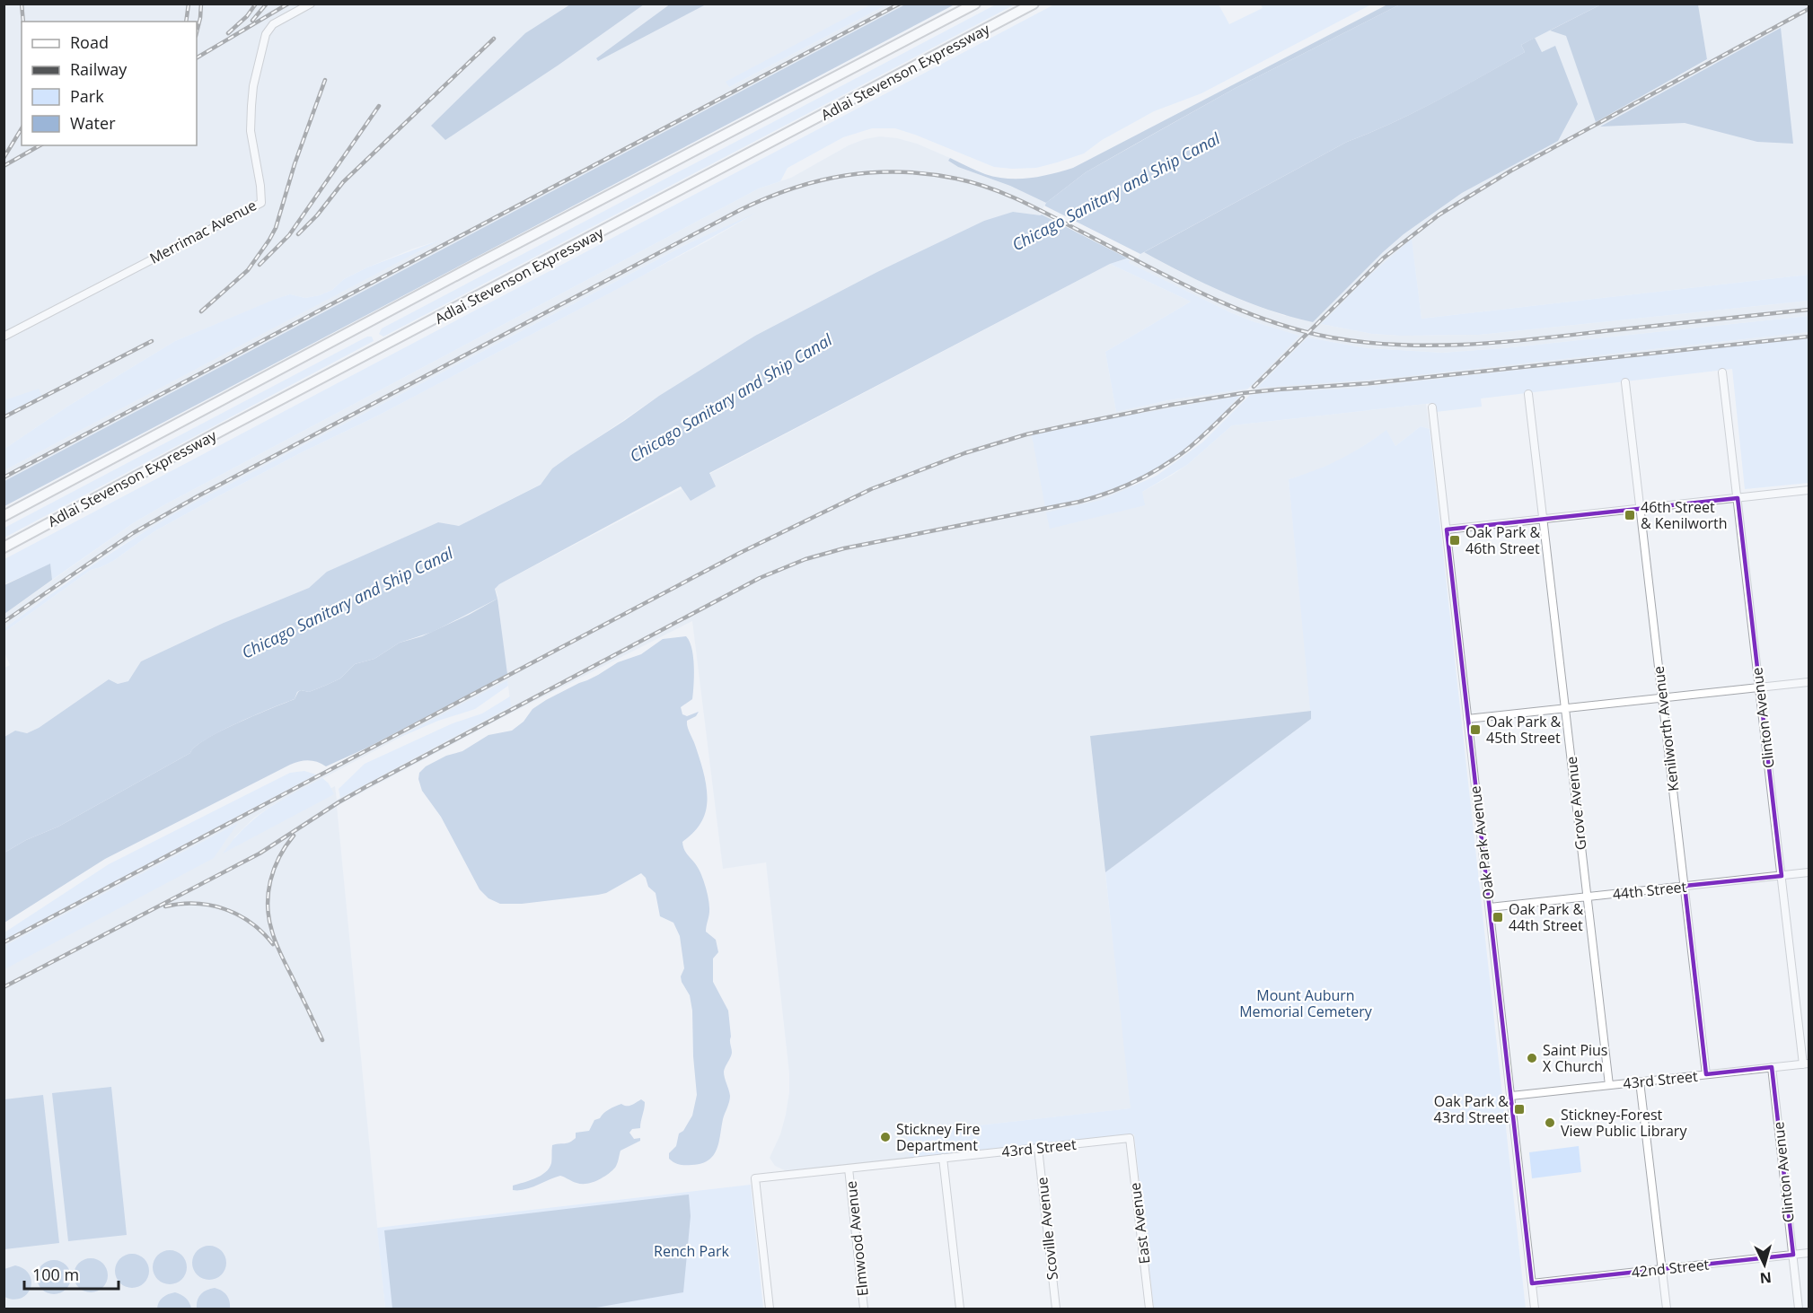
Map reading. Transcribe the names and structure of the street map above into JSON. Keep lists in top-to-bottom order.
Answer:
{
  "streets": {
    "highway": ["Adlai Stevenson Expressway"],
    "street": [
      "Merrimac Avenue",
      "Clinton Avenue",
      "Kenilworth Avenue",
      "Grove Avenue",
      "Oak Park Avenue",
      "44th Street",
      "43rd Street",
      "East Avenue",
      "Scoville Avenue",
      "Elmwood Avenue",
      "42nd Street"
    ]
  },
  "crossings": [
    ["Clinton Avenue", "44th Street"],
    ["Clinton Avenue", "43rd Street"],
    ["Clinton Avenue", "42nd Street"],
    ["Kenilworth Avenue", "44th Street"],
    ["Kenilworth Avenue", "43rd Street"],
    ["Grove Avenue", "44th Street"],
    ["Grove Avenue", "43rd Street"],
    ["Oak Park Avenue", "44th Street"],
    ["Oak Park Avenue", "43rd Street"],
    ["Oak Park Avenue", "42nd Street"],
    ["43rd Street", "East Avenue"],
    ["43rd Street", "Scoville Avenue"],
    ["43rd Street", "Elmwood Avenue"]
  ],
  "water": ["Chicago Sanitary and Ship Canal"],
  "parks": ["Mount Auburn Memorial Cemetery", "Rench Park"],
  "places": {
    "transit": [
      "46th Street & Kenilworth",
      "Oak Park & 46th Street",
      "Oak Park & 45th Street",
      "Oak Park & 44th Street",
      "Oak Park & 43rd Street"
    ],
    "other": ["Saint Pius X Church", "Stickney-Forest View Public Library", "Stickney Fire Department"]
  },
  "legend": [
    "Road",
    "Railway",
    "Park",
    "Water"
  ],
  "scale_bar": "100 m",
  "north": "bottom"
}
